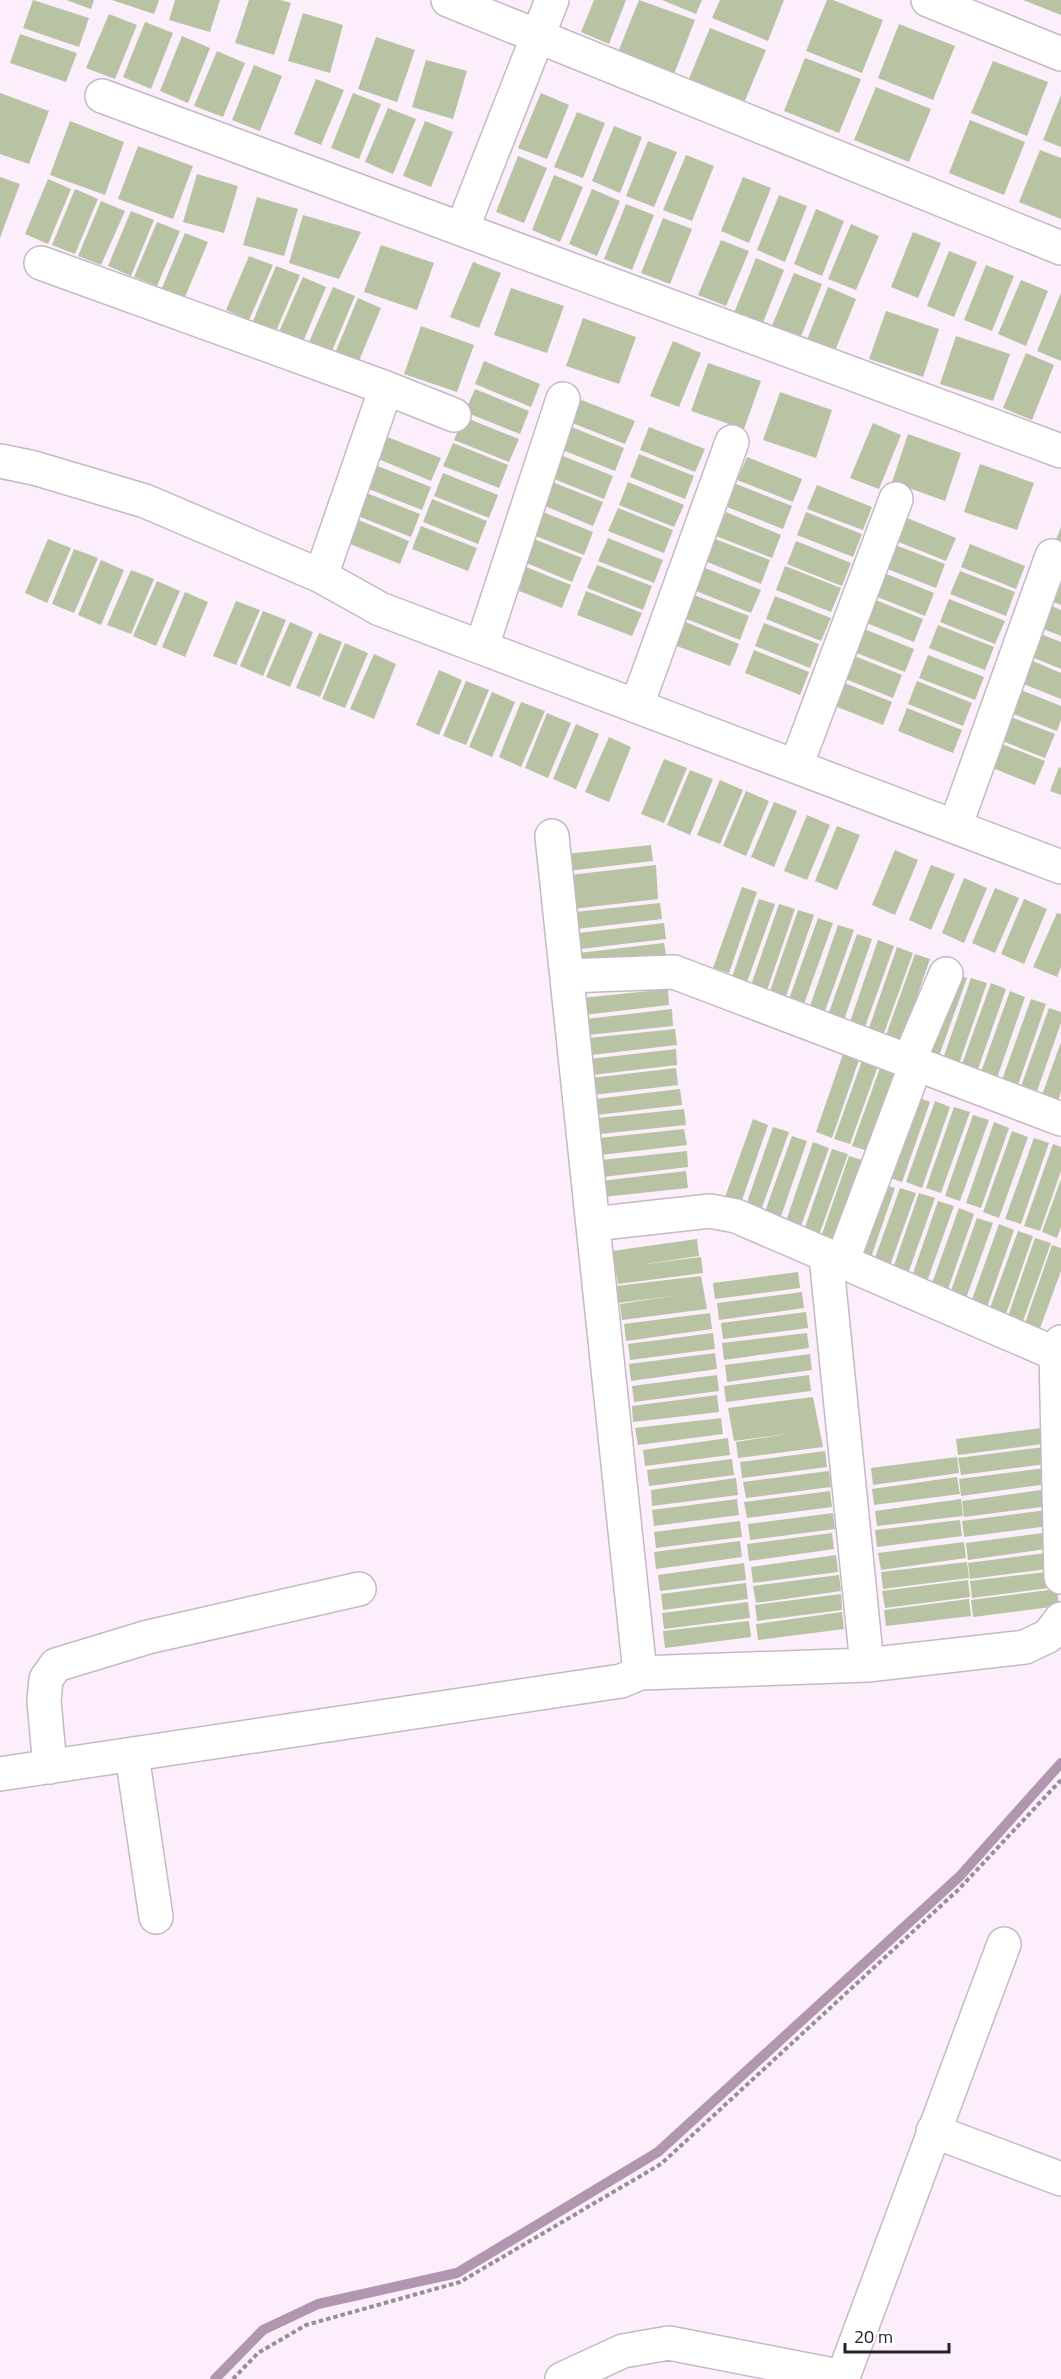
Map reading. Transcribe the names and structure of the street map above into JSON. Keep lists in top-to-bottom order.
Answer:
{
  "scale_bar": "20 m"
}
